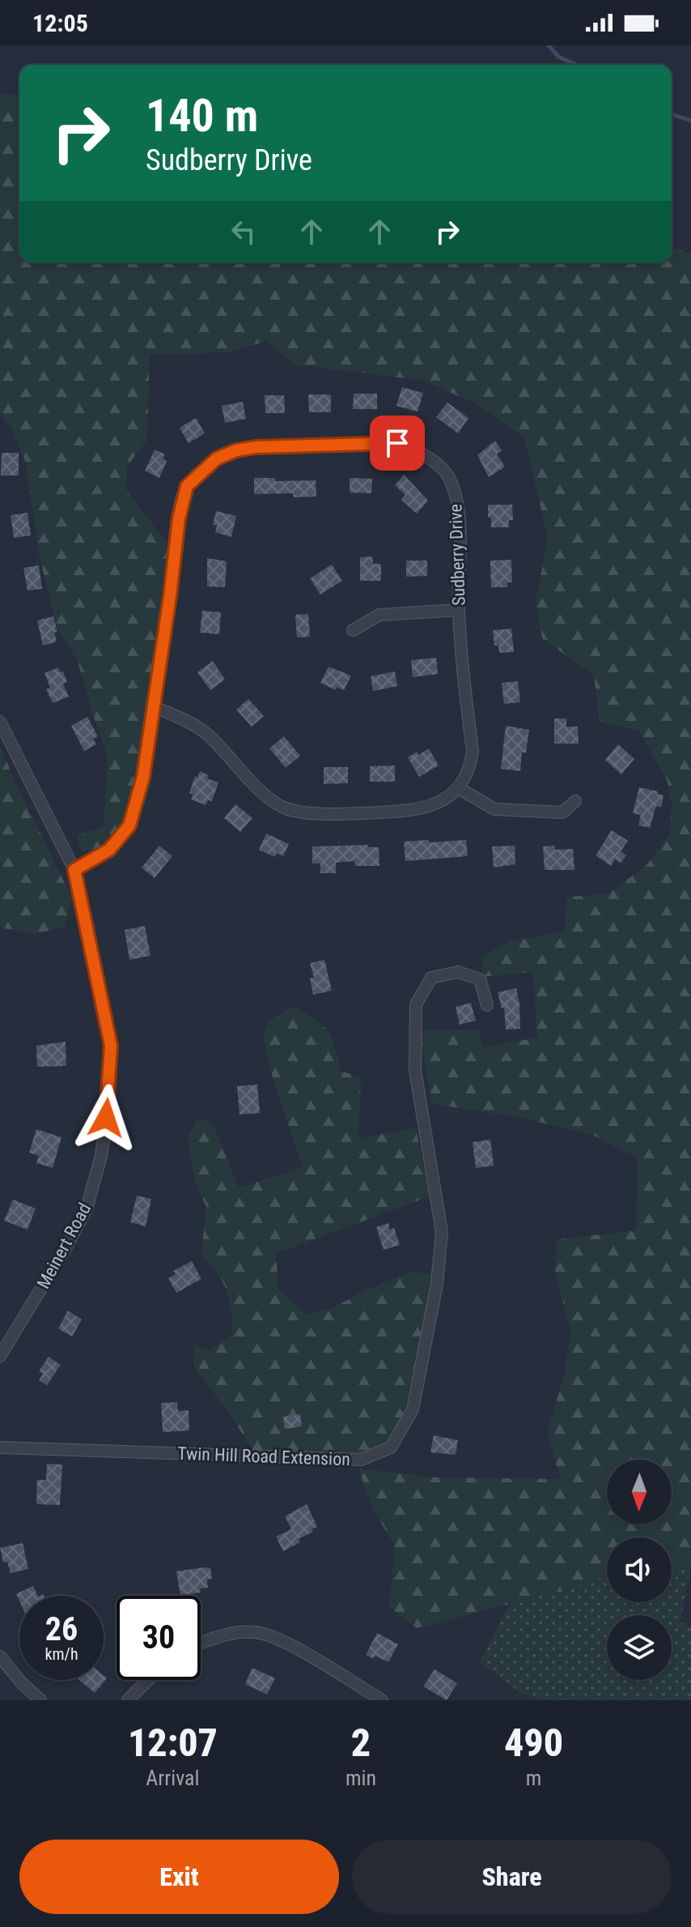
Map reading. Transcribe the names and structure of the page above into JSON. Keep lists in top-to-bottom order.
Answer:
{
  "streets": {
    "street": ["Sudberry Drive", "Meinert Road", "Twin Hill Road Extension"]
  },
  "crossings": [
    ["Sudberry Drive", "Meinert Road"]
  ],
  "north": "bottom",
  "page": {
    "status": "12:05",
    "turn": ["140 m", "Sudberry Drive"],
    "speed": "26 km/h",
    "limit": "30",
    "eta": [
      "12:07",
      "Arrival",
      "2",
      "min",
      "490",
      "m"
    ],
    "buttons": ["Exit", "Share"]
  }
}
